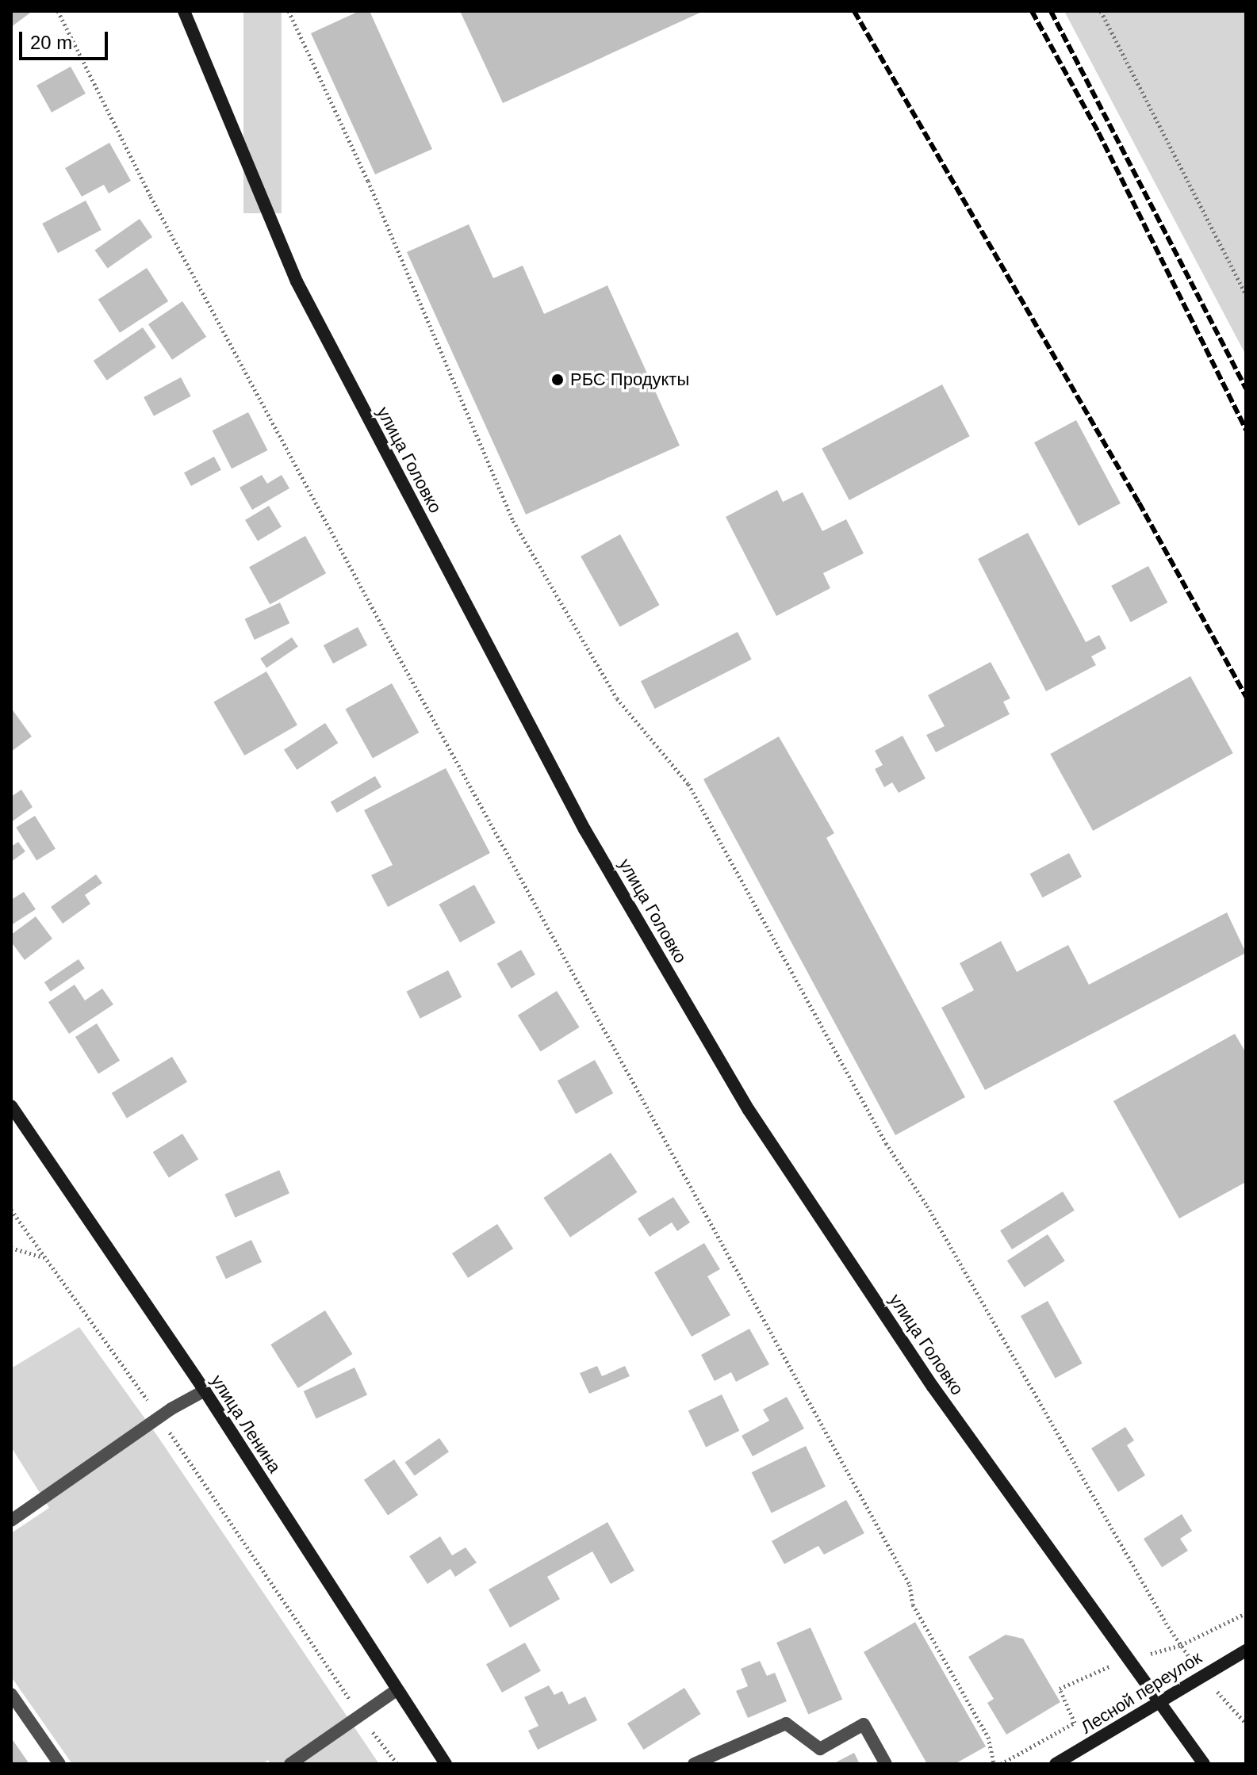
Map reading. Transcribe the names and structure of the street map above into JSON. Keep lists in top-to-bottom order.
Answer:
{
  "streets": {
    "main road": ["улица Головко", "улица Ленина", "Лесной переулок"]
  },
  "crossings": [
    ["улица Головко", "Лесной переулок"]
  ],
  "places": ["РБС Продукты"],
  "scale_bar": "20 m"
}
